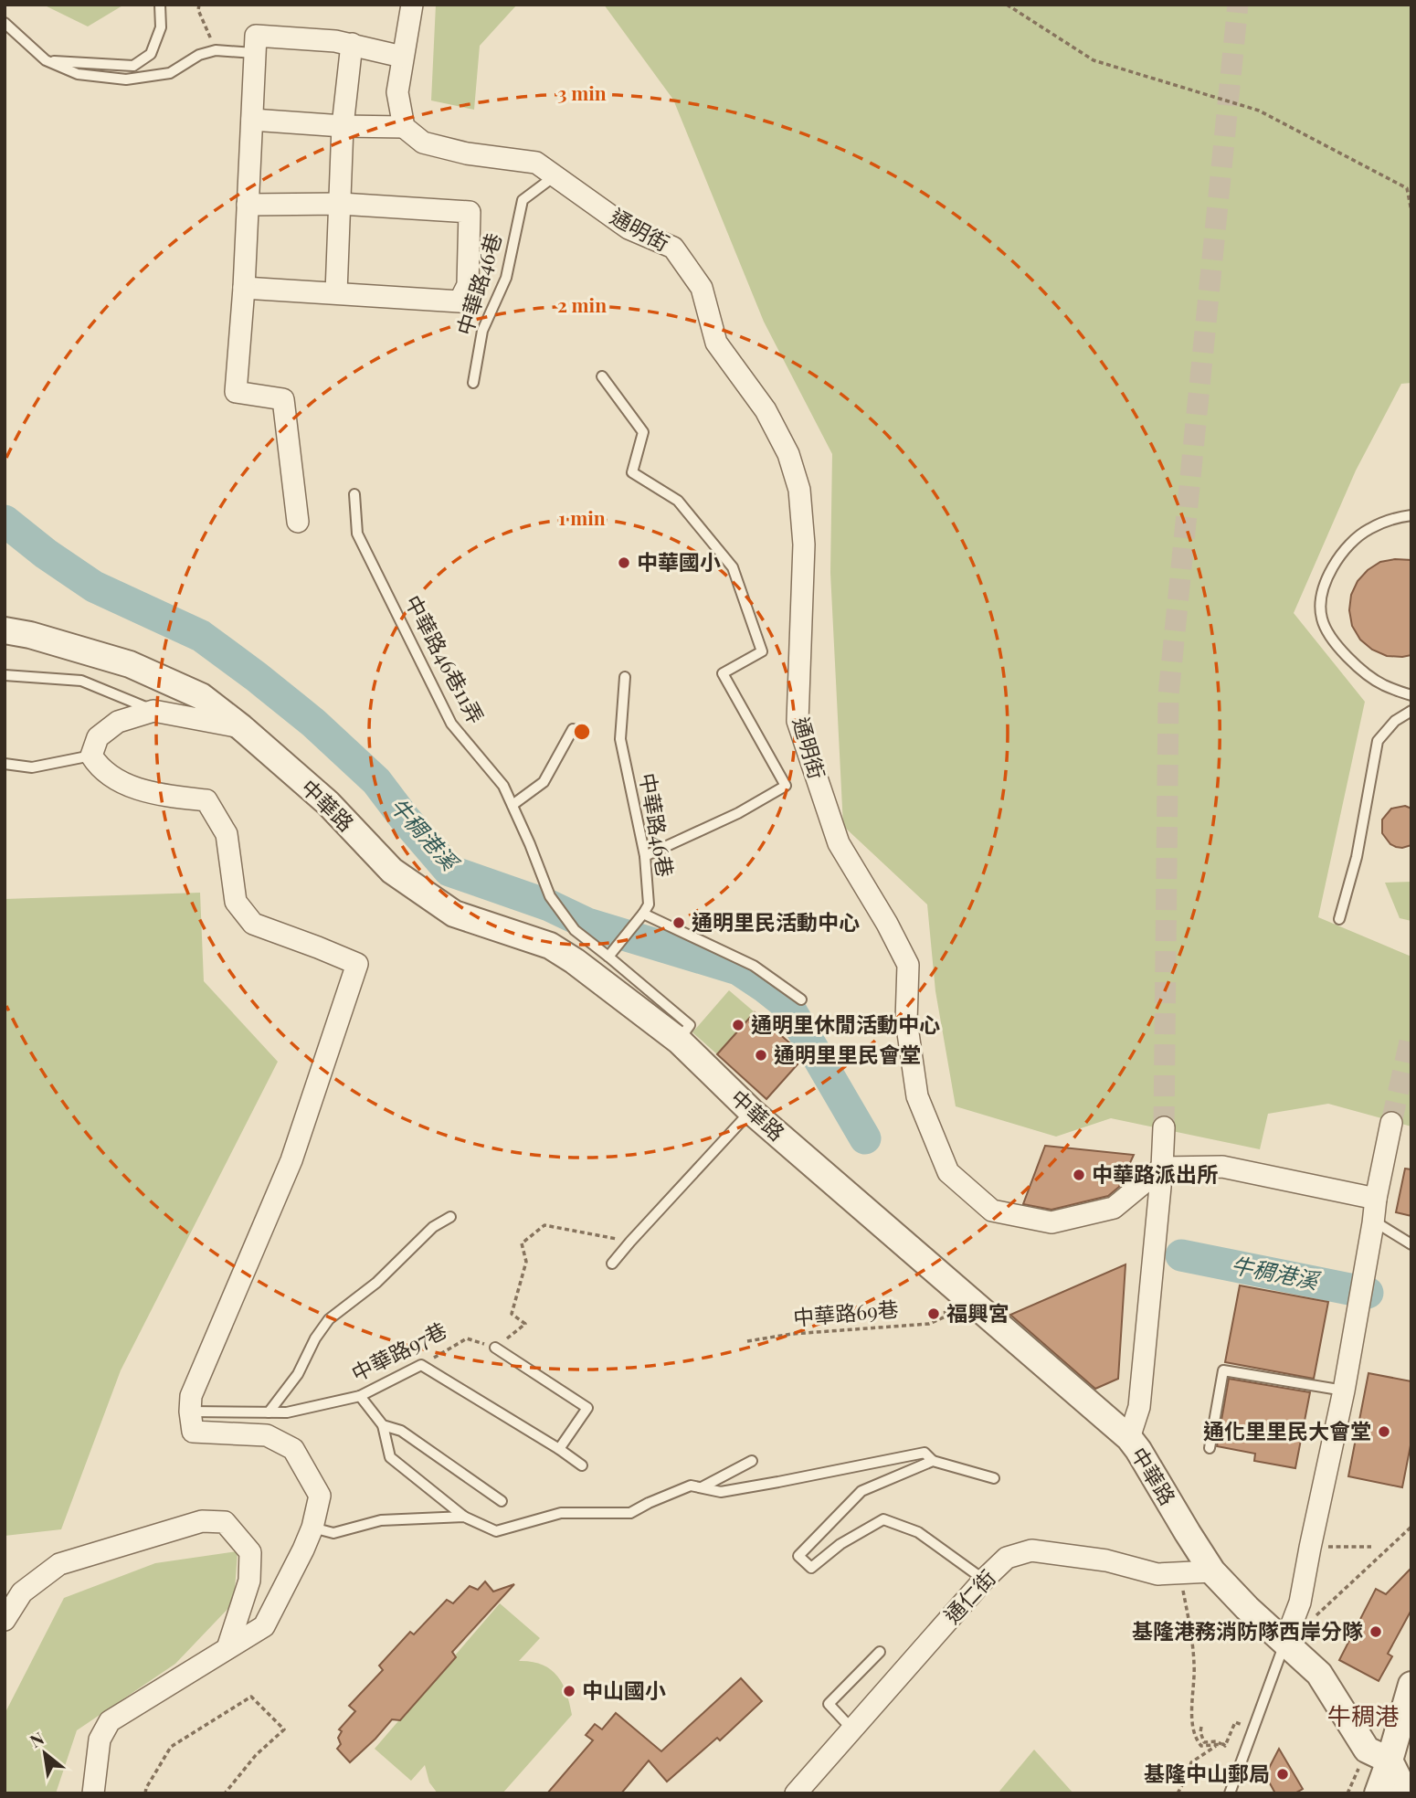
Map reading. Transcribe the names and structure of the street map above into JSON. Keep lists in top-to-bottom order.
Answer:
{
  "streets": {
    "street": ["通明街", "中華路", "通仁街"],
    "lane": ["中華路46巷", "中華路46巷11弄", "中華路97巷"],
    "path": ["中華路69巷"]
  },
  "crossings": [
    ["通明街", "中華路46巷"],
    ["中華路", "中華路69巷"],
    ["中華路", "通仁街"]
  ],
  "districts": ["牛稠港"],
  "water": ["牛稠港溪"],
  "places": [
    "中華國小",
    "通明里民活動中心",
    "通明里休閒活動中心",
    "通明里里民會堂",
    "中華路派出所",
    "福興宮",
    "通化里里民大會堂",
    "基隆港務消防隊西岸分隊",
    "中山國小",
    "基隆中山郵局"
  ],
  "north": "top left",
  "rings": ["3 min", "2 min", "1 min"]
}
